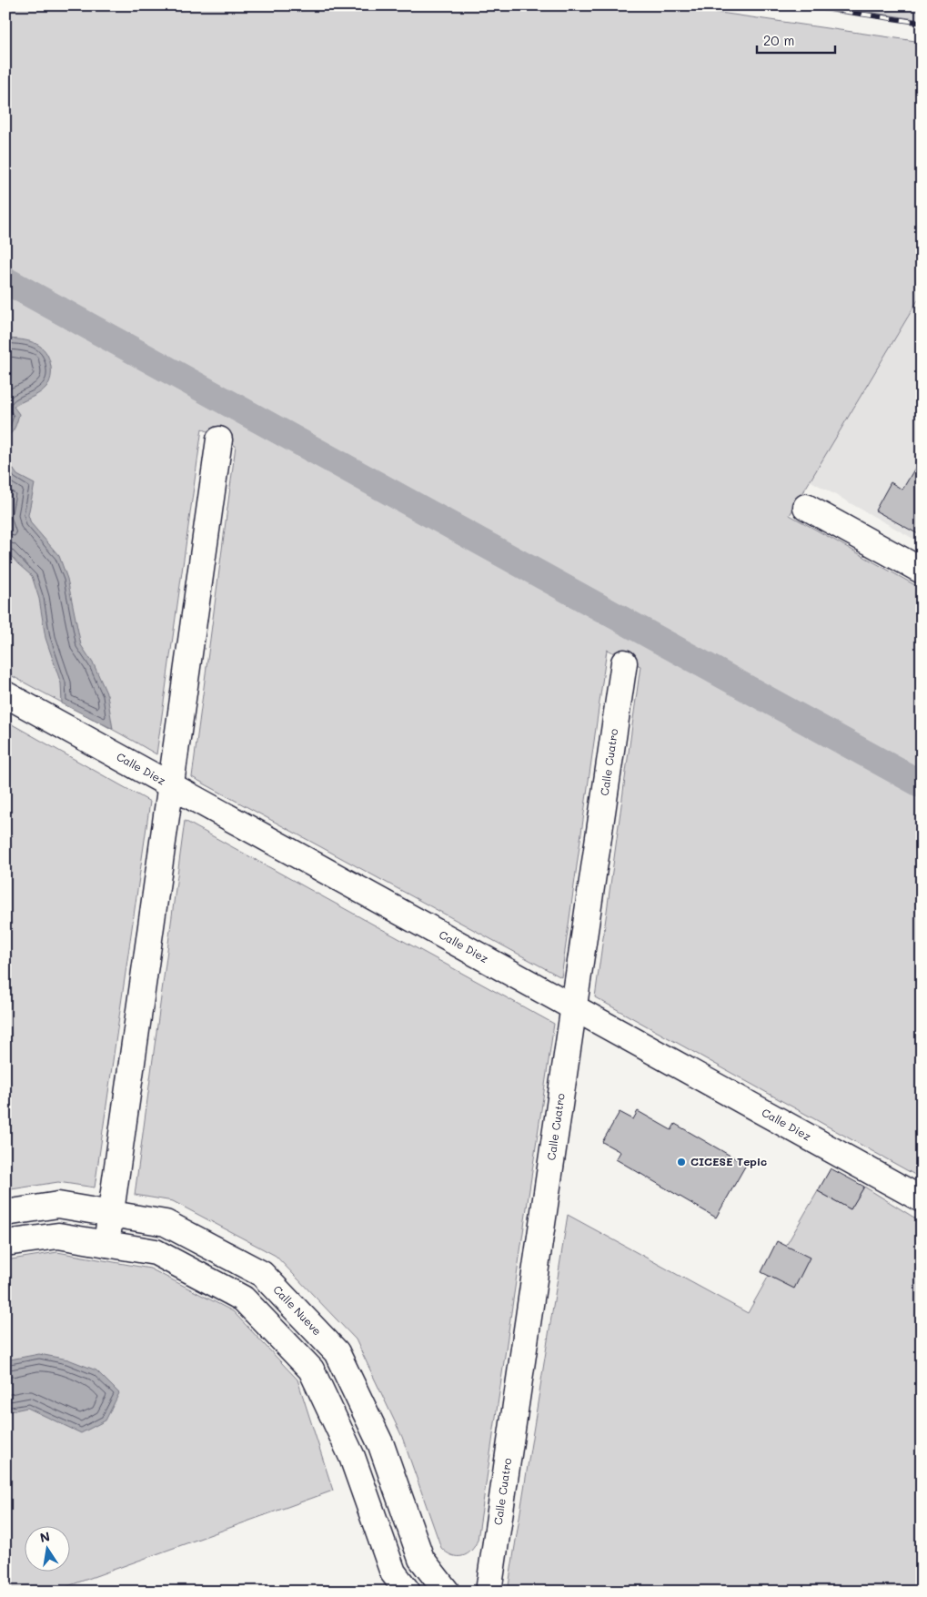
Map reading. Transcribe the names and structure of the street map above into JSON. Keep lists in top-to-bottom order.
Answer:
{
  "streets": {
    "street": ["Calle Cuatro", "Calle Diez", "Calle Nueve"]
  },
  "crossings": [
    ["Calle Cuatro", "Calle Diez"]
  ],
  "places": ["CICESE Tepic"],
  "scale_bar": "20 m",
  "north": "top"
}
